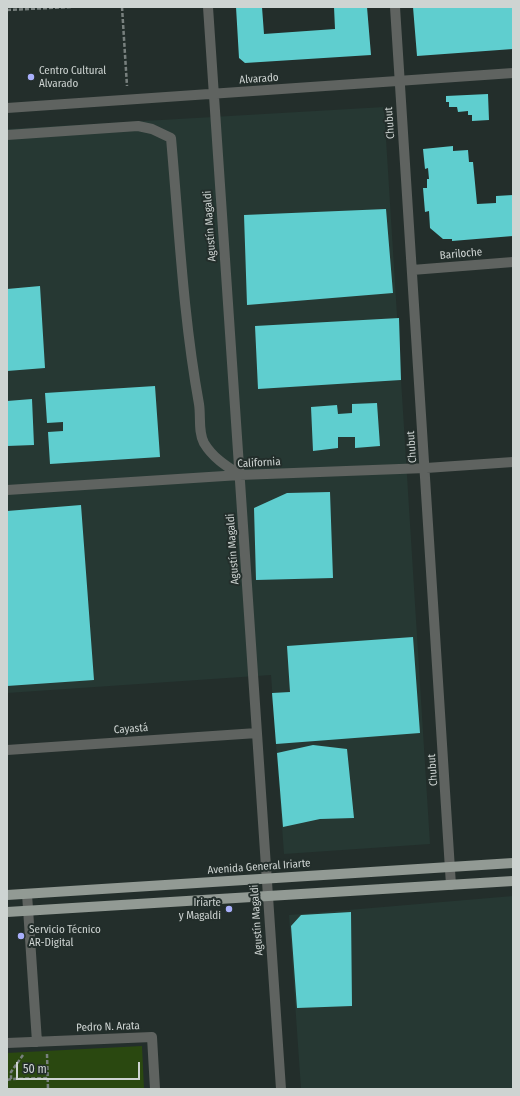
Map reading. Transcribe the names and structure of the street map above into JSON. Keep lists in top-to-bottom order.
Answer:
{
  "streets": {
    "main road": ["Avenida General Iriarte"],
    "street": [
      "Alvarado",
      "Chubut",
      "Agustín Magaldi",
      "Bariloche",
      "California",
      "Cayastá",
      "Pedro N. Arata"
    ]
  },
  "crossings": [
    ["Alvarado", "Chubut"],
    ["Alvarado", "Agustín Magaldi"],
    ["Chubut", "Bariloche"],
    ["Chubut", "California"],
    ["Chubut", "Avenida General Iriarte"],
    ["Agustín Magaldi", "California"],
    ["Agustín Magaldi", "Cayastá"],
    ["Agustín Magaldi", "Avenida General Iriarte"]
  ],
  "places": ["Centro Cultural Alvarado", "Iriarte y Magaldi", "Servicio Técnico AR-Digital"],
  "scale_bar": "50 m"
}
